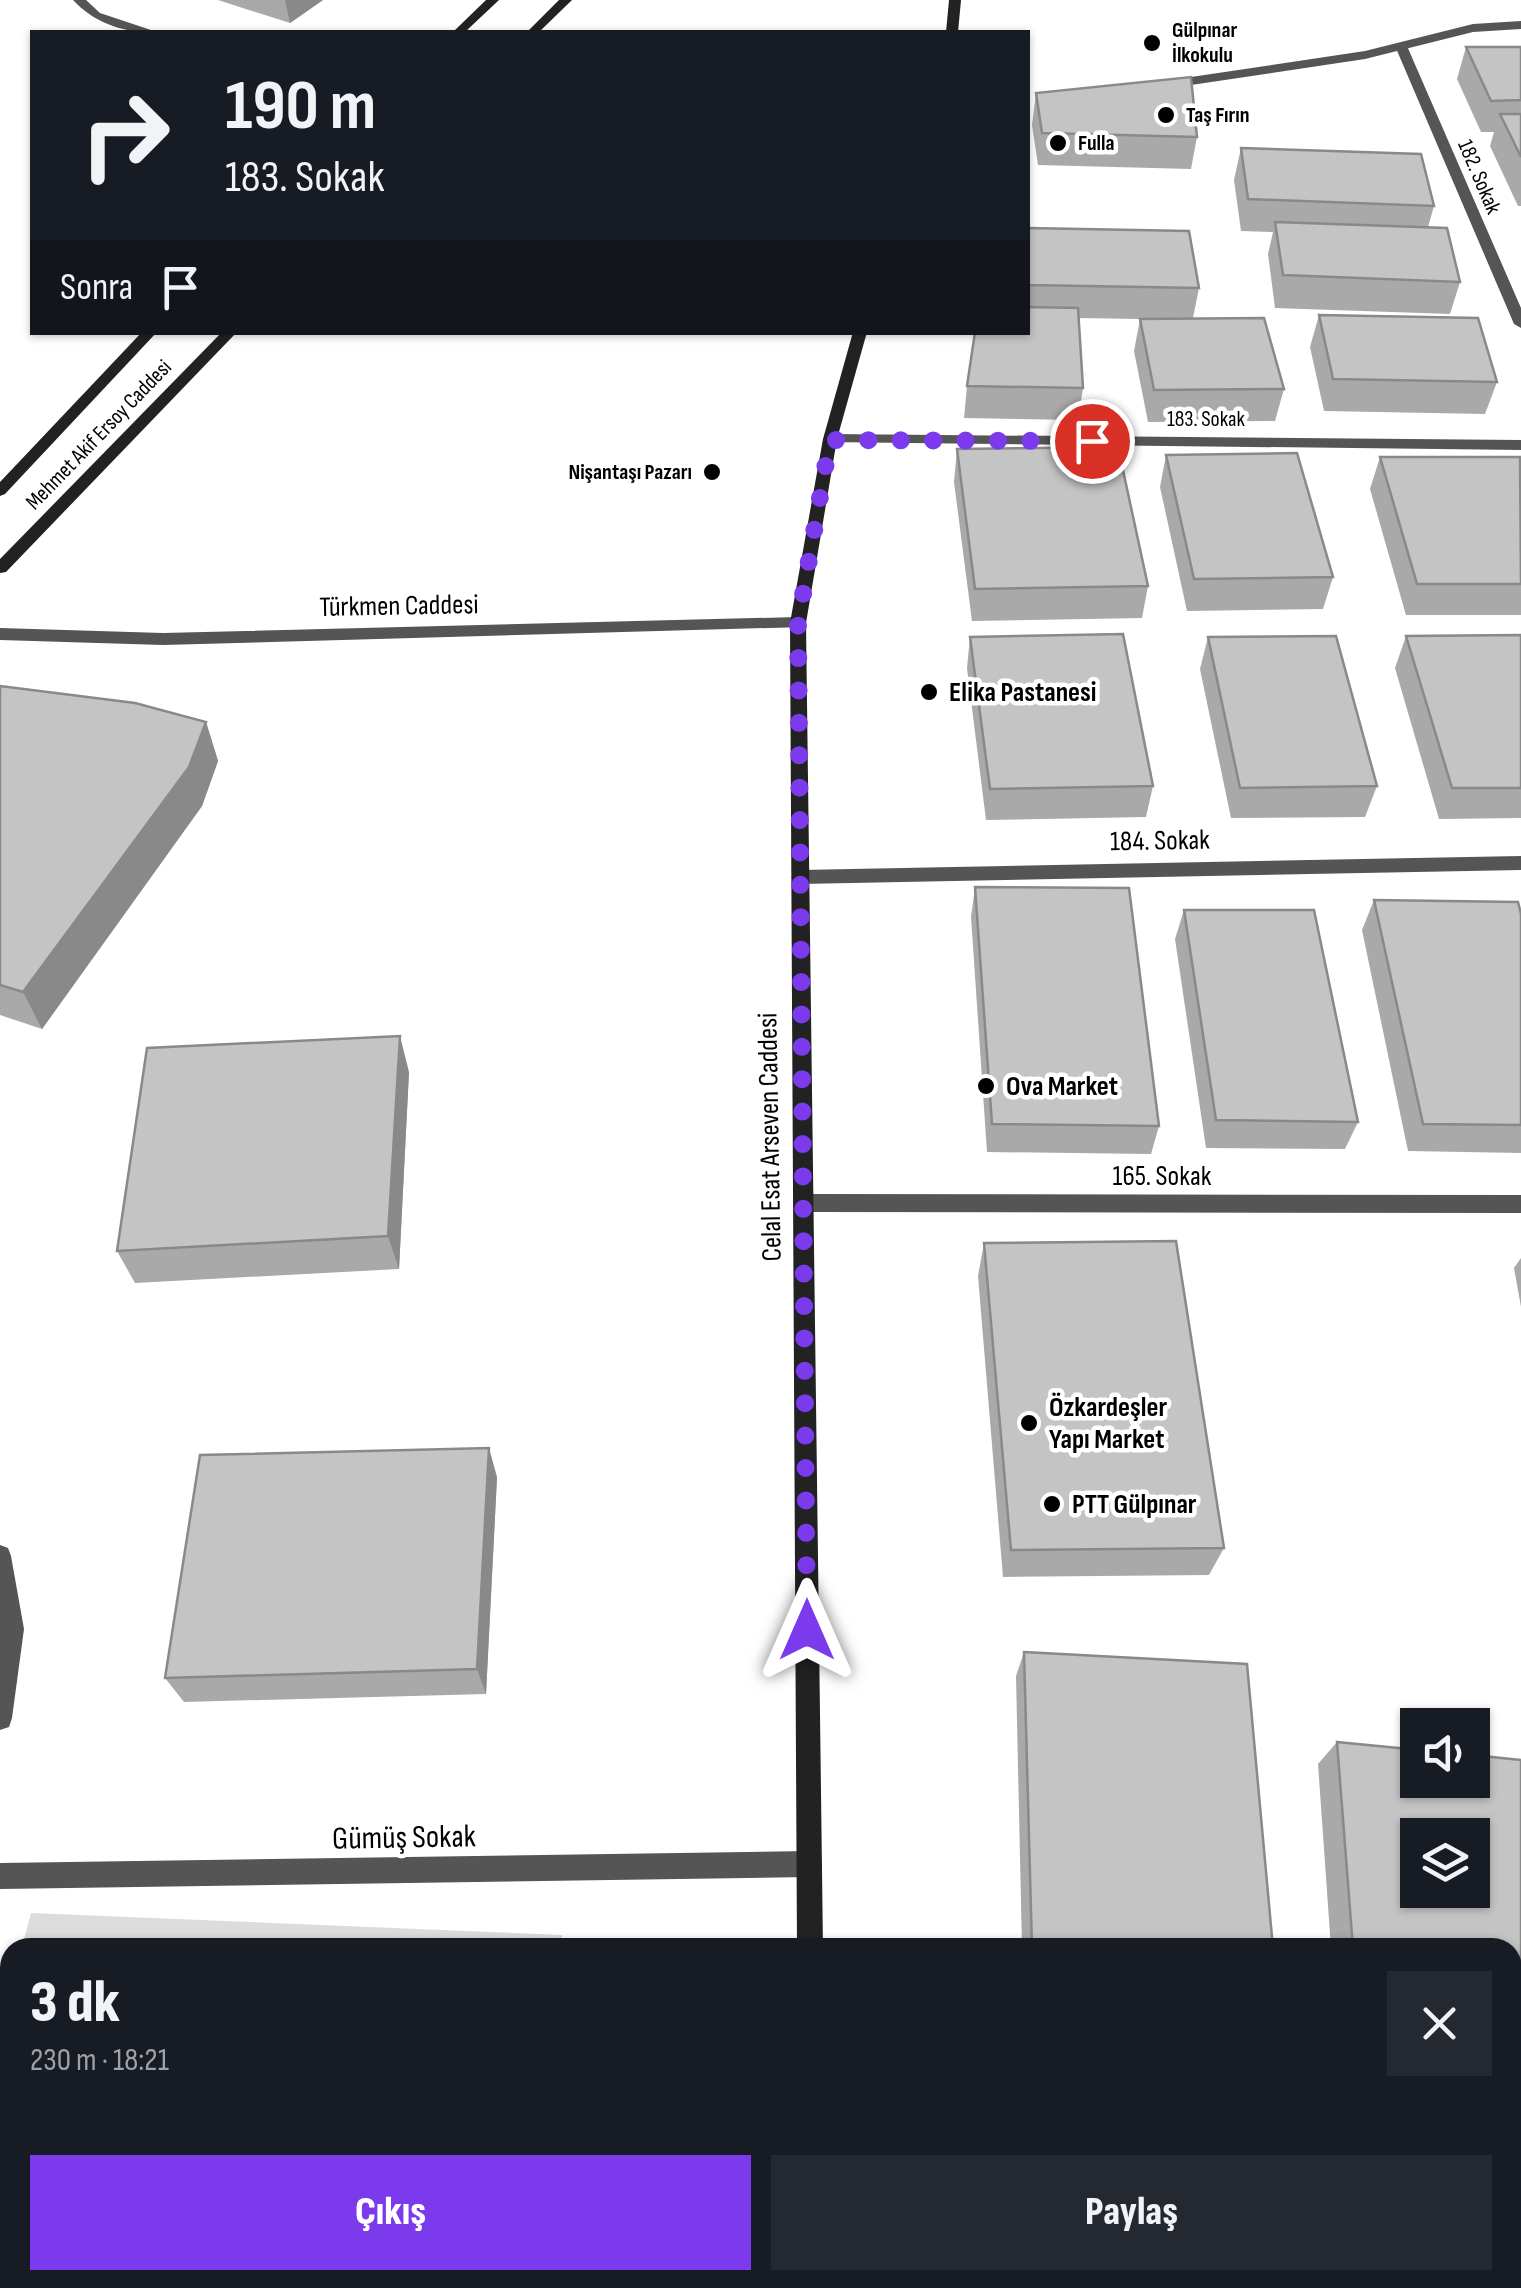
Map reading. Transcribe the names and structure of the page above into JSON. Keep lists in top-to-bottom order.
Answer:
{
  "streets": {
    "main road": ["Mehmet Akif Ersoy Caddesi", "Celal Esat Arseven Caddesi"],
    "street": [
      "182. Sokak",
      "183. Sokak",
      "Türkmen Caddesi",
      "184. Sokak",
      "165. Sokak",
      "Gümüş Sokak"
    ]
  },
  "crossings": [
    ["183. Sokak", "Celal Esat Arseven Caddesi"],
    ["Türkmen Caddesi", "Celal Esat Arseven Caddesi"],
    ["184. Sokak", "Celal Esat Arseven Caddesi"],
    ["Celal Esat Arseven Caddesi", "165. Sokak"],
    ["Celal Esat Arseven Caddesi", "Gümüş Sokak"]
  ],
  "places": [
    "Gülpınar İlkokulu",
    "Taş Fırın",
    "Fulla",
    "Nişantaşı Pazarı",
    "Elika Pastanesi",
    "Ova Market",
    "Özkardeşler Yapı Market",
    "PTT Gülpınar"
  ],
  "page": {
    "turn": ["190 m", "183. Sokak"],
    "then": "Sonra",
    "heading": ["3 dk", "230 m · 18:21"],
    "buttons": ["Çıkış", "Paylaş"]
  }
}
